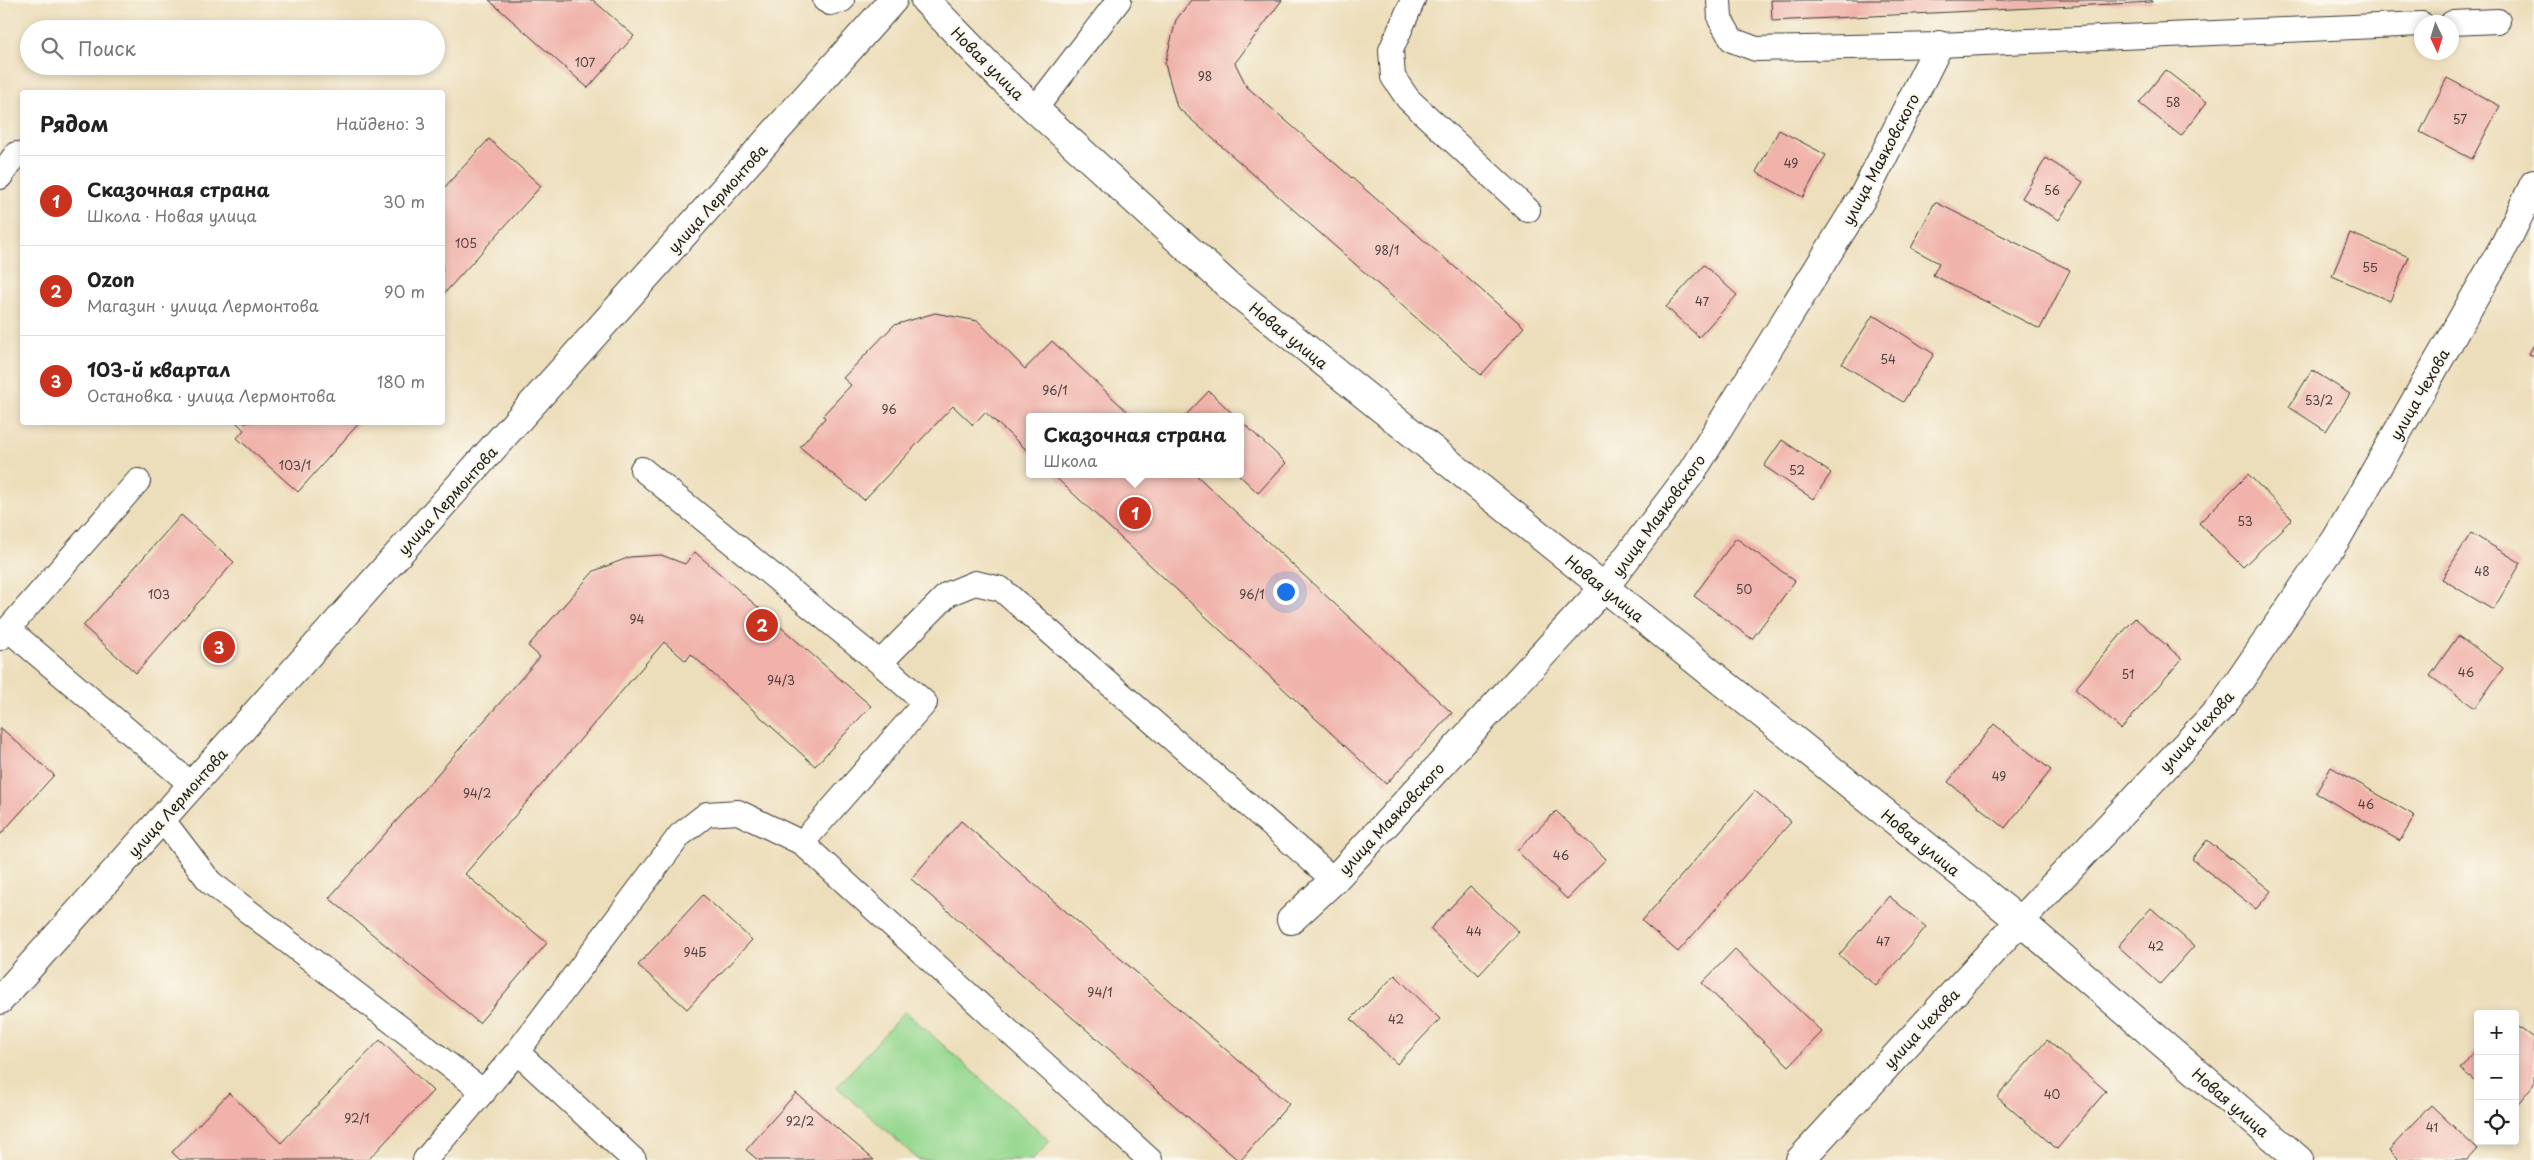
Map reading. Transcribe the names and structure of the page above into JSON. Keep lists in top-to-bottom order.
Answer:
{
  "streets": {
    "street": [
      "Новая улица",
      "улица Маяковского",
      "улица Лермонтова",
      "улица Чехова"
    ]
  },
  "crossings": [
    ["Новая улица", "улица Маяковского"],
    ["Новая улица", "улица Чехова"]
  ],
  "house_numbers": [
    "107",
    "98",
    "58",
    "57",
    "49",
    "56",
    "105",
    "98/1",
    "55",
    "47",
    "54",
    "96/1",
    "53/2",
    "96",
    "103/1",
    "52",
    "53",
    "48",
    "50",
    "103",
    "96/1",
    "94",
    "46",
    "51",
    "94/3",
    "49",
    "94/2",
    "46",
    "46",
    "44",
    "47",
    "42",
    "94Б",
    "94/1",
    "42",
    "40",
    "92/1",
    "92/2",
    "41"
  ],
  "north": "bottom",
  "page": {
    "search": "Поиск",
    "heading": ["Рядом", "Найдено: 3"],
    "list": [
      {
        "mark": "1",
        "name": "Сказочная страна",
        "note": "Школа · Новая улица",
        "value": "30 m"
      },
      {
        "mark": "2",
        "name": "Ozon",
        "note": "Магазин · улица Лермонтова",
        "value": "90 m"
      },
      {
        "mark": "3",
        "name": "103-й квартал",
        "note": "Остановка · улица Лермонтова",
        "value": "180 m"
      }
    ],
    "popup": ["Сказочная страна", "Школа"],
    "pins": ["1", "2", "3"],
    "map_buttons": ["+", "−"]
  }
}
